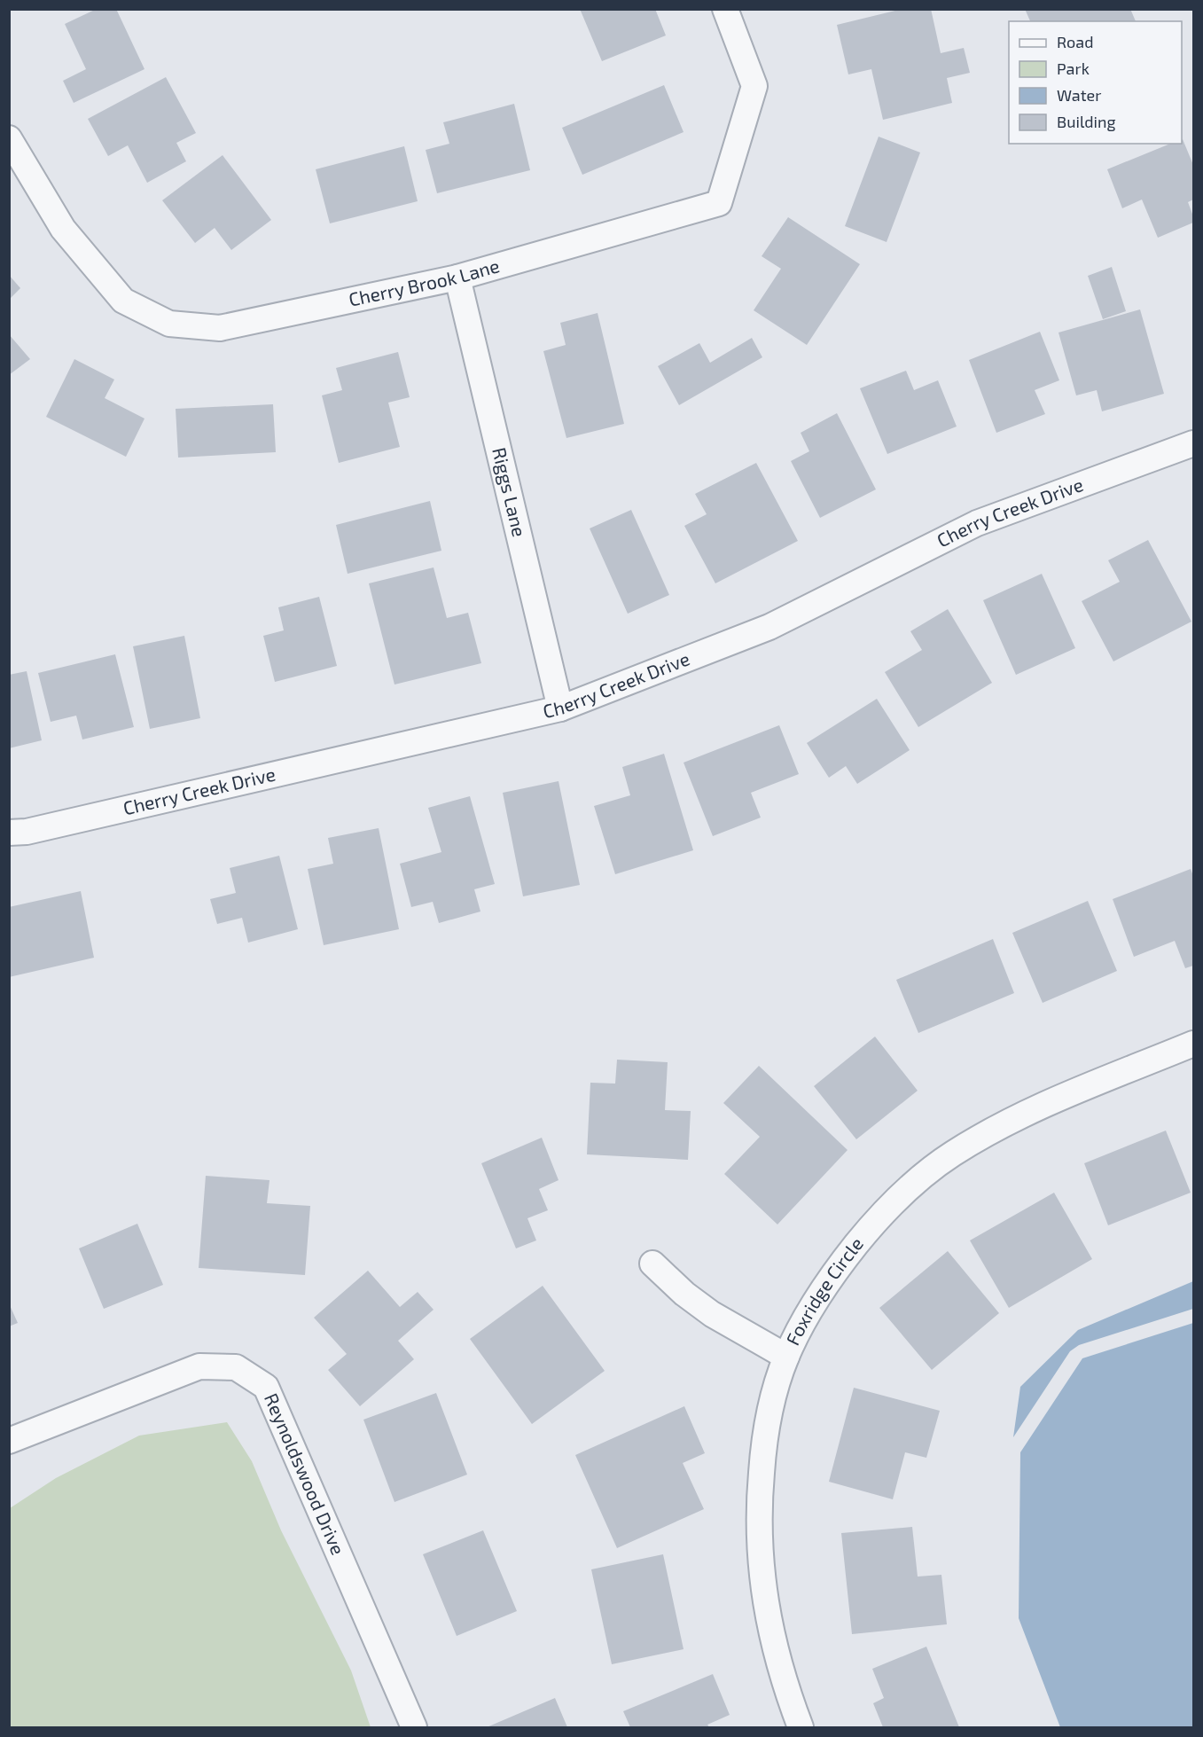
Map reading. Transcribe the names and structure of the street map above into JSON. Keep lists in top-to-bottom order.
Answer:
{
  "streets": {
    "street": [
      "Cherry Brook Lane",
      "Riggs Lane",
      "Cherry Creek Drive",
      "Foxridge Circle",
      "Reynoldswood Drive"
    ]
  },
  "crossings": [
    ["Cherry Brook Lane", "Riggs Lane"],
    ["Riggs Lane", "Cherry Creek Drive"]
  ],
  "legend": [
    "Road",
    "Park",
    "Water",
    "Building"
  ]
}
